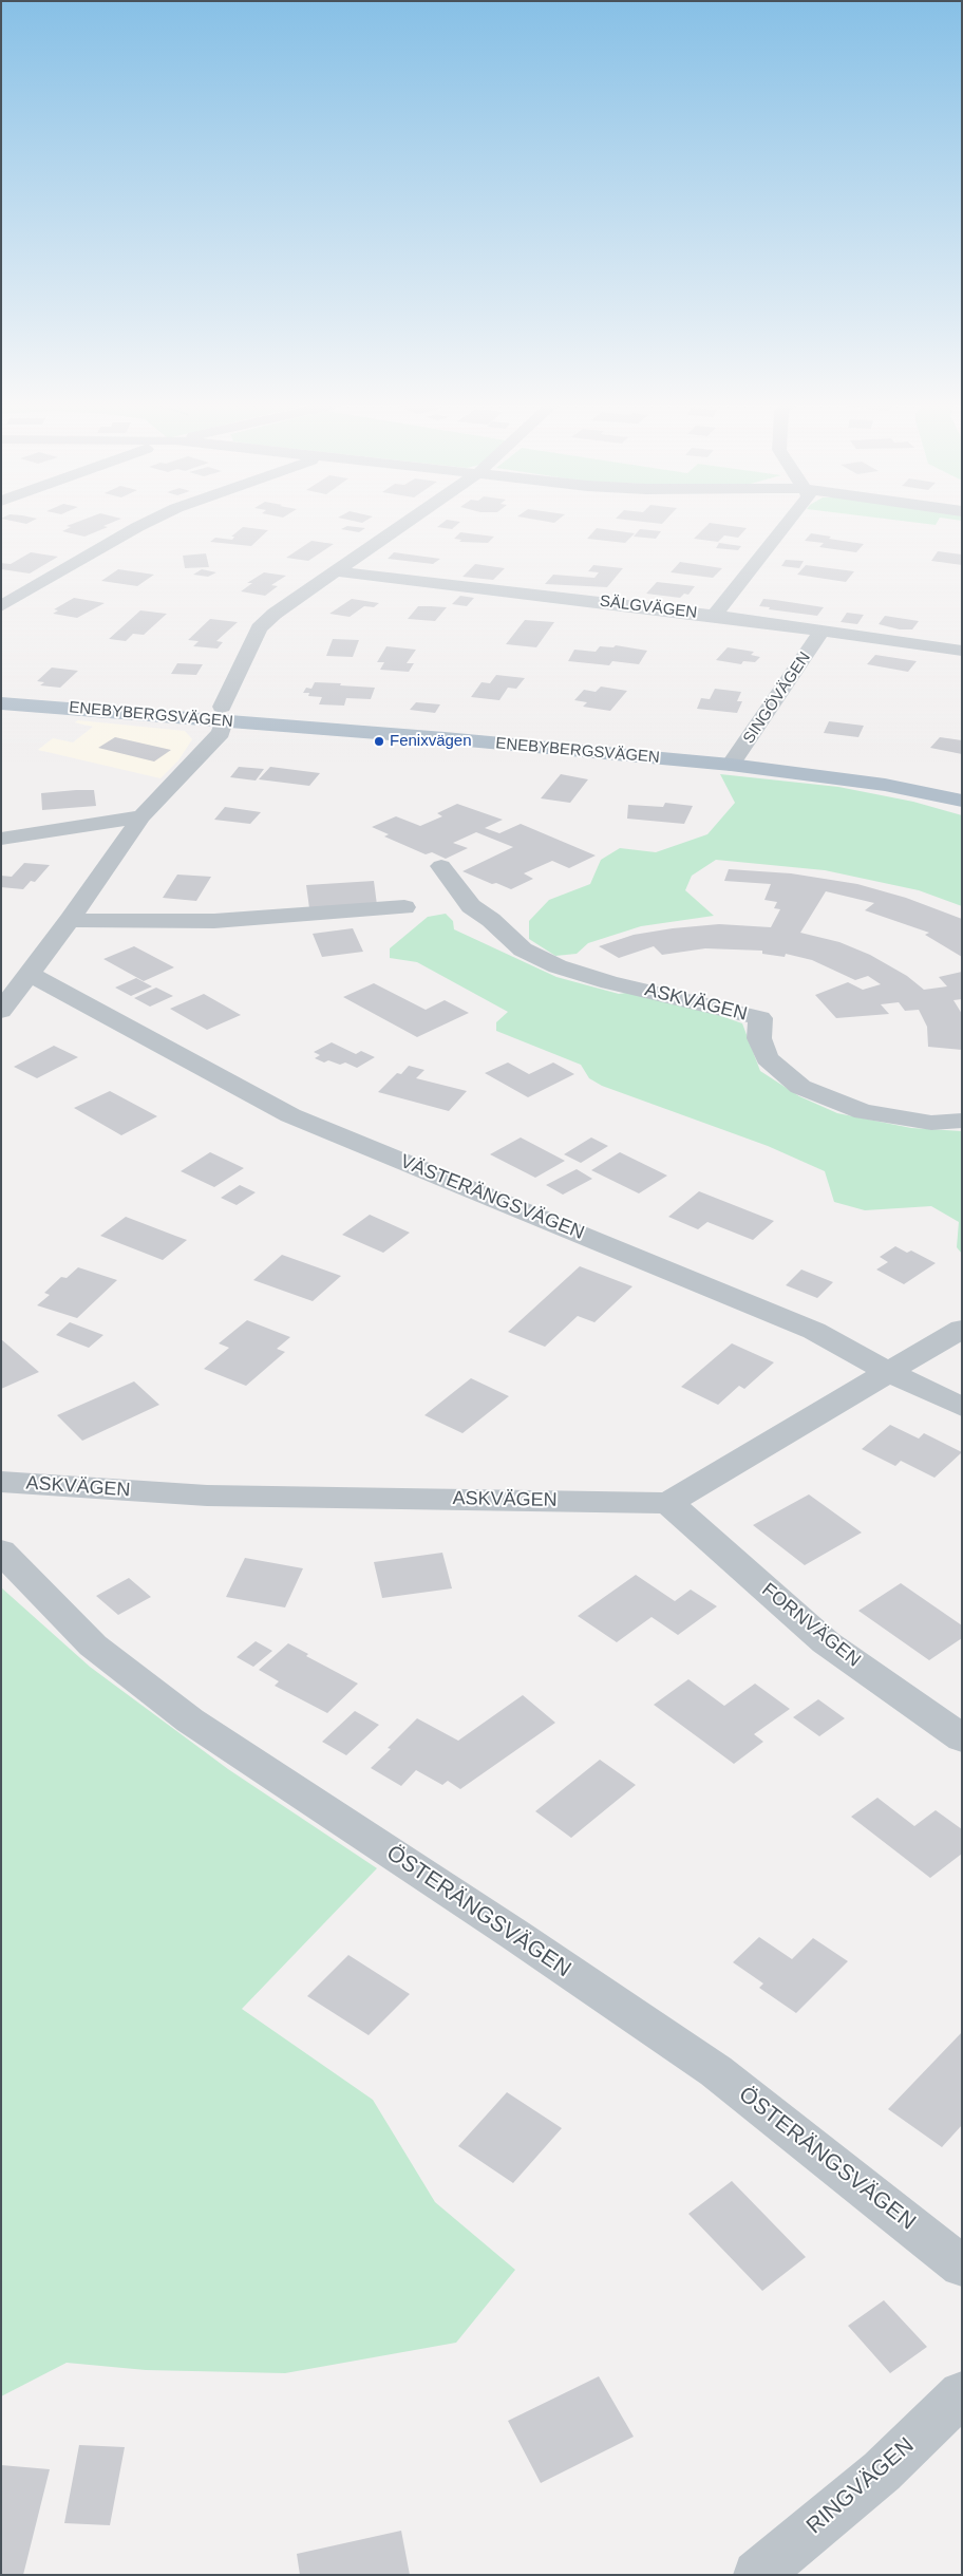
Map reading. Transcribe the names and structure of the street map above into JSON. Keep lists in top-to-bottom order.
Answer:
{
  "streets": {
    "main road": ["ENEBYBERGSVÄGEN"],
    "street": [
      "SÄLGVÄGEN",
      "SINGÖVÄGEN",
      "ASKVÄGEN",
      "VÄSTERÄNGSVÄGEN",
      "FORNVÄGEN",
      "ÖSTERÄNGSVÄGEN",
      "RINGVÄGEN"
    ]
  },
  "crossings": [
    ["SÄLGVÄGEN", "SINGÖVÄGEN"],
    ["SINGÖVÄGEN", "ENEBYBERGSVÄGEN"],
    ["ASKVÄGEN", "FORNVÄGEN"]
  ],
  "places": ["Fenixvägen"]
}
